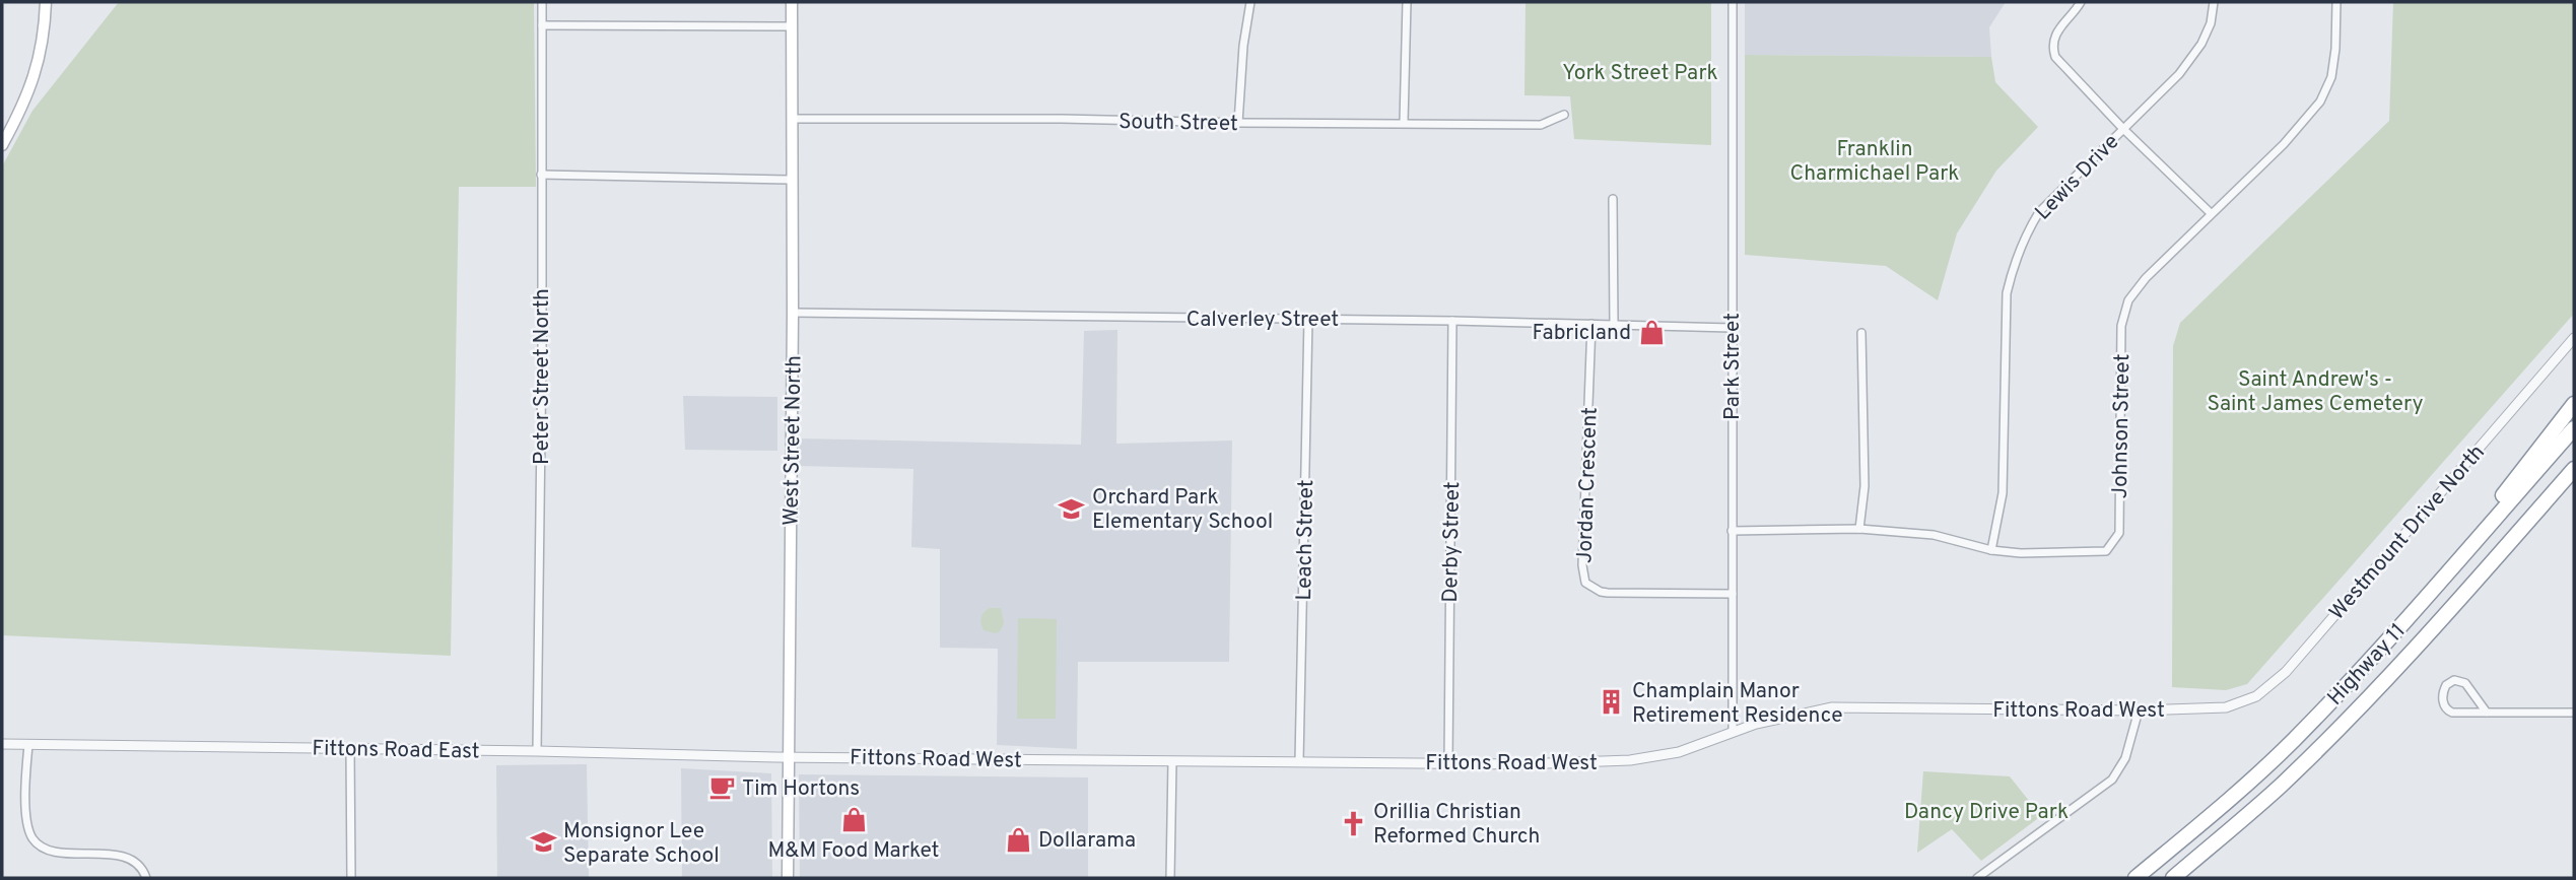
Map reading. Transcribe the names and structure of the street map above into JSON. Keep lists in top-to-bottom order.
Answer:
{
  "streets": {
    "highway": ["Highway 11"],
    "main road": ["West Street North"],
    "street": [
      "South Street",
      "Lewis Drive",
      "Calverley Street",
      "Park Street",
      "Peter Street North",
      "Johnson Street",
      "Jordan Crescent",
      "Westmount Drive North",
      "Leach Street",
      "Derby Street",
      "Fittons Road West",
      "Fittons Road East"
    ]
  },
  "crossings": [
    ["South Street", "West Street North"],
    ["Lewis Drive", "Johnson Street"],
    ["Calverley Street", "Park Street"],
    ["Calverley Street", "West Street North"],
    ["Calverley Street", "Jordan Crescent"],
    ["Calverley Street", "Leach Street"],
    ["Calverley Street", "Derby Street"],
    ["Park Street", "Johnson Street"],
    ["Park Street", "Jordan Crescent"],
    ["Park Street", "Fittons Road West"],
    ["Peter Street North", "Fittons Road East"],
    ["West Street North", "Fittons Road West"],
    ["West Street North", "Fittons Road East"],
    ["Westmount Drive North", "Fittons Road West"],
    ["Leach Street", "Fittons Road West"],
    ["Derby Street", "Fittons Road West"],
    ["Fittons Road West", "Fittons Road East"]
  ],
  "parks": [
    "York Street Park",
    "Franklin Charmichael Park",
    "Saint Andrew's - Saint James Cemetery",
    "Dancy Drive Park"
  ],
  "places": {
    "shop": ["Fabricland", "M&M Food Market", "Dollarama"],
    "school or university": ["Orchard Park Elementary School", "Monsignor Lee Separate School"],
    "building": ["Champlain Manor Retirement Residence"],
    "cafe": ["Tim Hortons"],
    "church": ["Orillia Christian Reformed Church"]
  }
}
